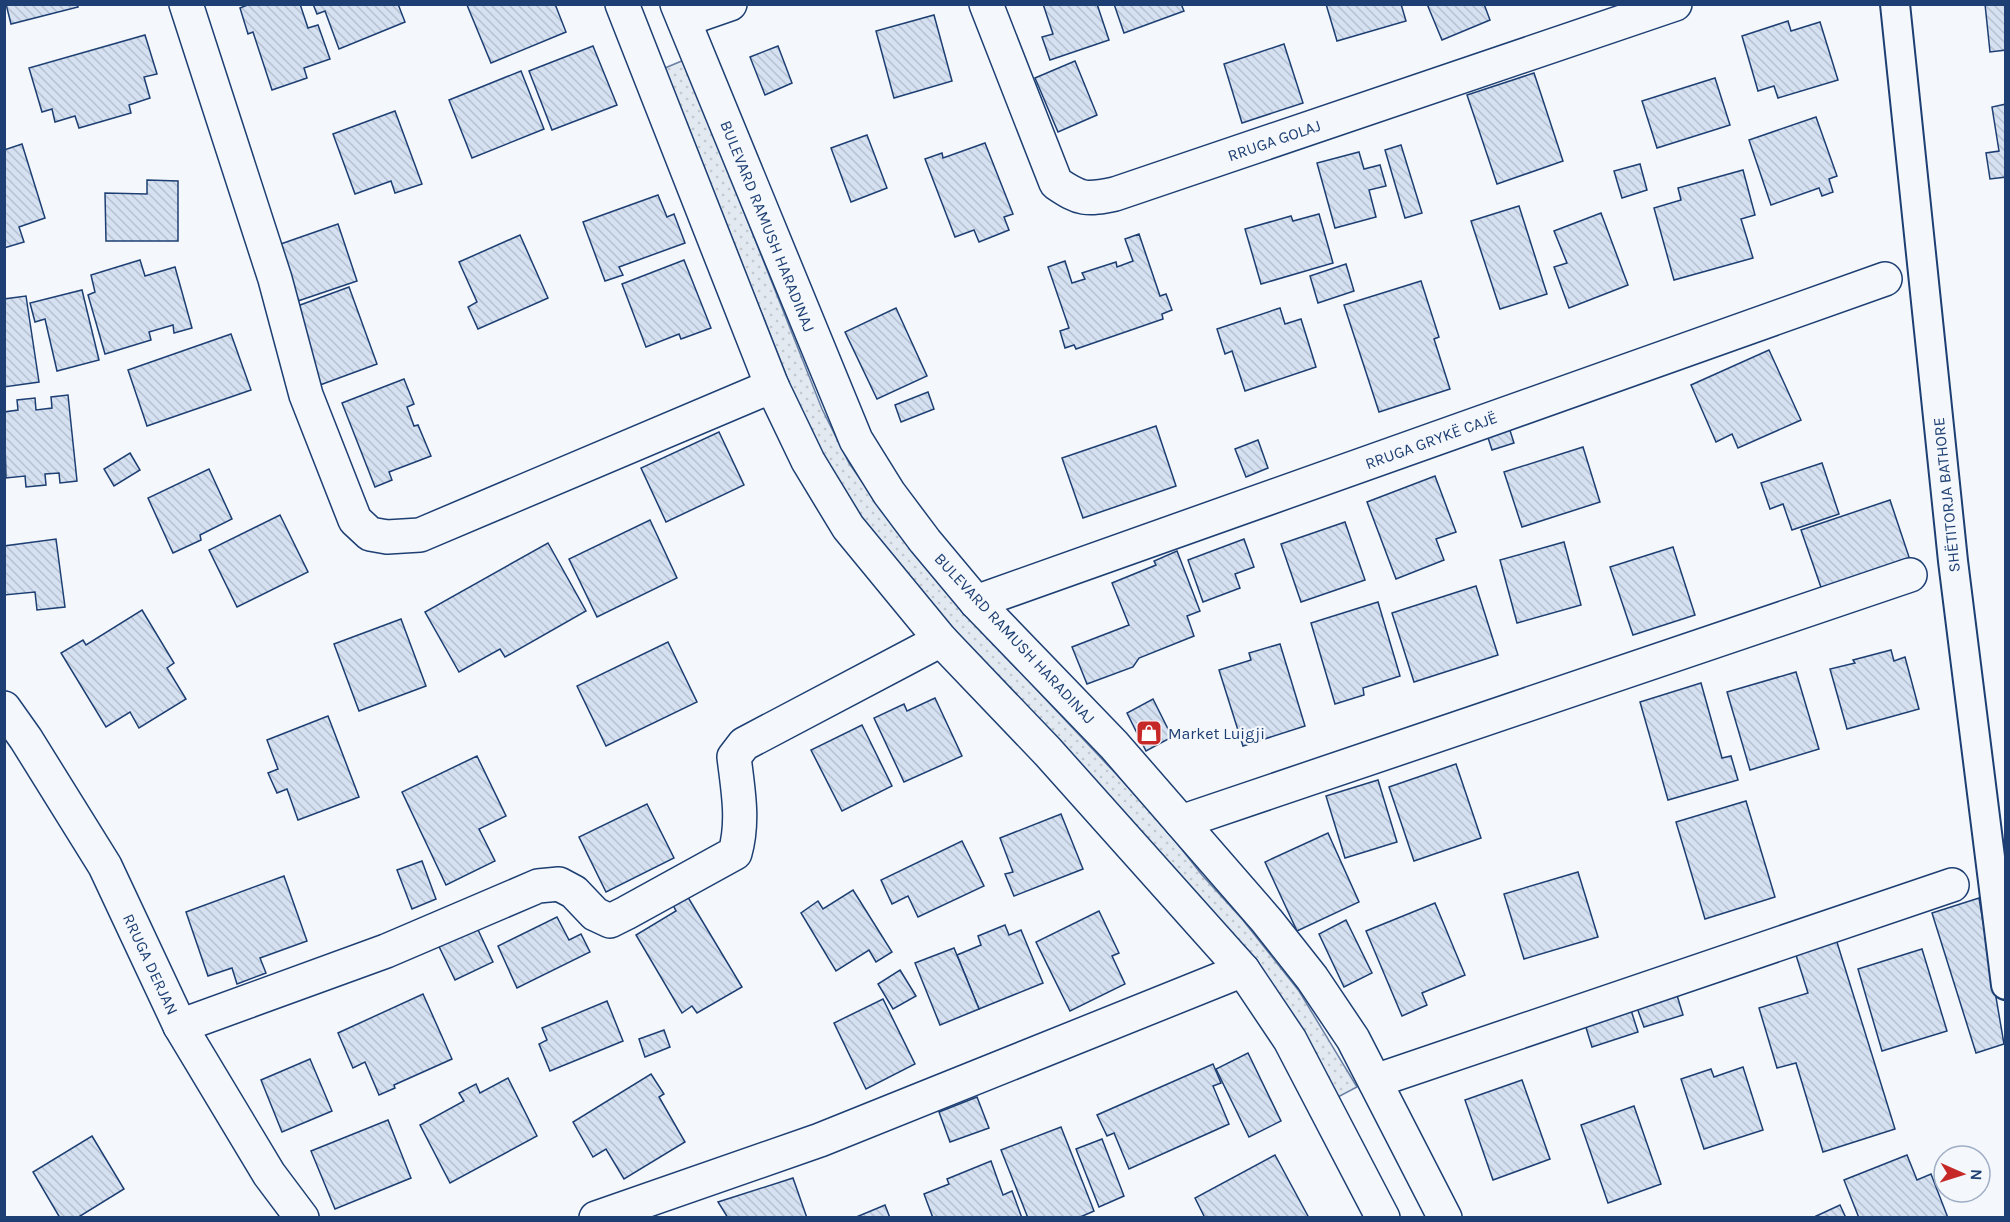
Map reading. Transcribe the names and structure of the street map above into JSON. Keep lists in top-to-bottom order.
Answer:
{
  "streets": {
    "street": [
      "RRUGA GOLAJ",
      "BULEVARD RAMUSH HARADINAJ",
      "RRUGA GRYKË CAJË",
      "SHËTITORJA BATHORE",
      "RRUGA DERJAN"
    ]
  },
  "crossings": [
    ["BULEVARD RAMUSH HARADINAJ", "RRUGA GRYKË CAJË"]
  ],
  "places": {
    "shop": ["Market Luigji"]
  },
  "north": "right"
}
